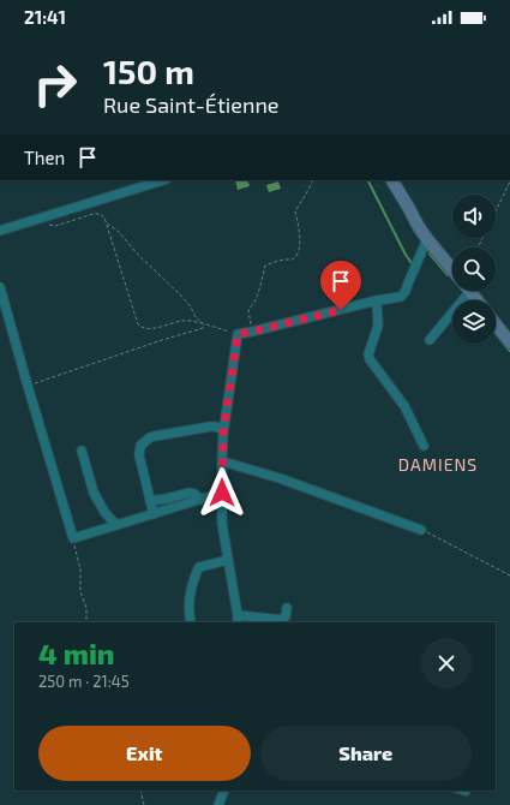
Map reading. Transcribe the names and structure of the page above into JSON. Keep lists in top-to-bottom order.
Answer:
{
  "districts": ["DAMIENS"],
  "page": {
    "status": "21:41",
    "turn": ["150 m", "Rue Saint-Étienne"],
    "then": "Then",
    "heading": ["4 min", "250 m · 21:45"],
    "buttons": ["Exit", "Share"]
  }
}
